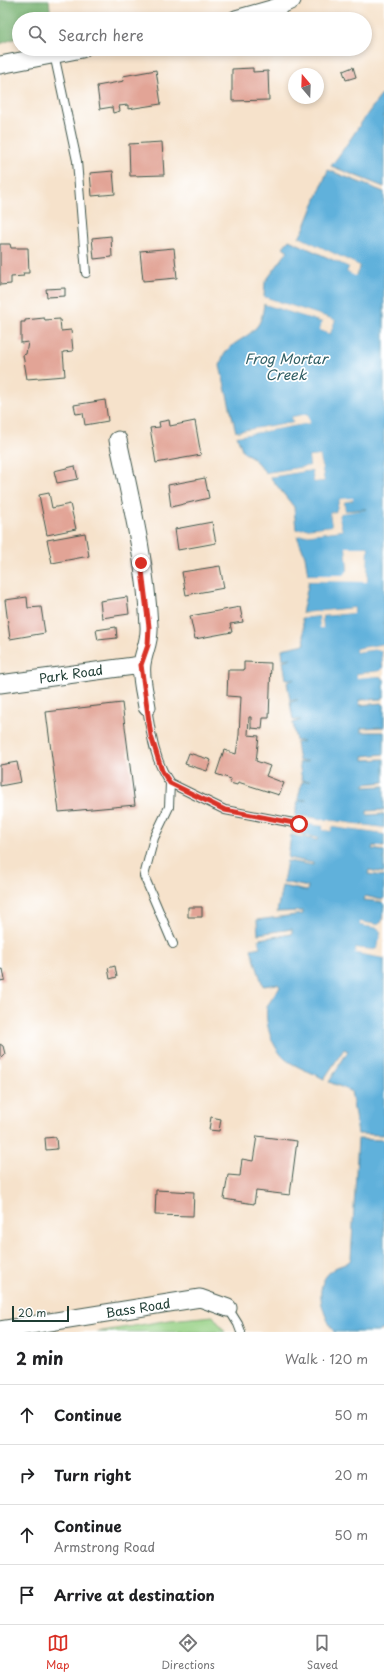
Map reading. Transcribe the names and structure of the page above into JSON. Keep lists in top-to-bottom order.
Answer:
{
  "streets": {
    "street": ["Park Road", "Bass Road"]
  },
  "water": ["Frog Mortar Creek"],
  "scale_bar": "20 m",
  "north": "top",
  "page": {
    "search": "Search here",
    "scale": "20 m",
    "heading": ["2 min", "Walk · 120 m"],
    "list": [
      ["Continue", "50 m"],
      ["Turn right", "20 m"],
      ["Continue", "Armstrong Road", "50 m"],
      "Arrive at destination"
    ],
    "nav": ["Map", "Directions", "Saved"]
  }
}
